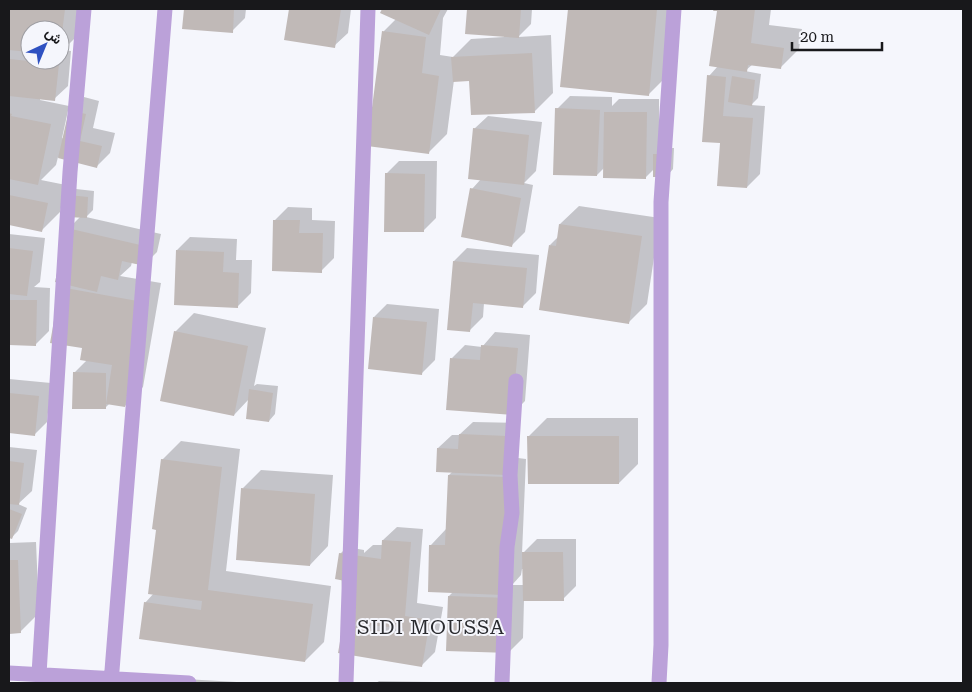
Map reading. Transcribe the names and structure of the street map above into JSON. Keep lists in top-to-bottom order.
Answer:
{
  "districts": ["SIDI MOUSSA"],
  "scale_bar": "20 m",
  "north": "top right"
}
